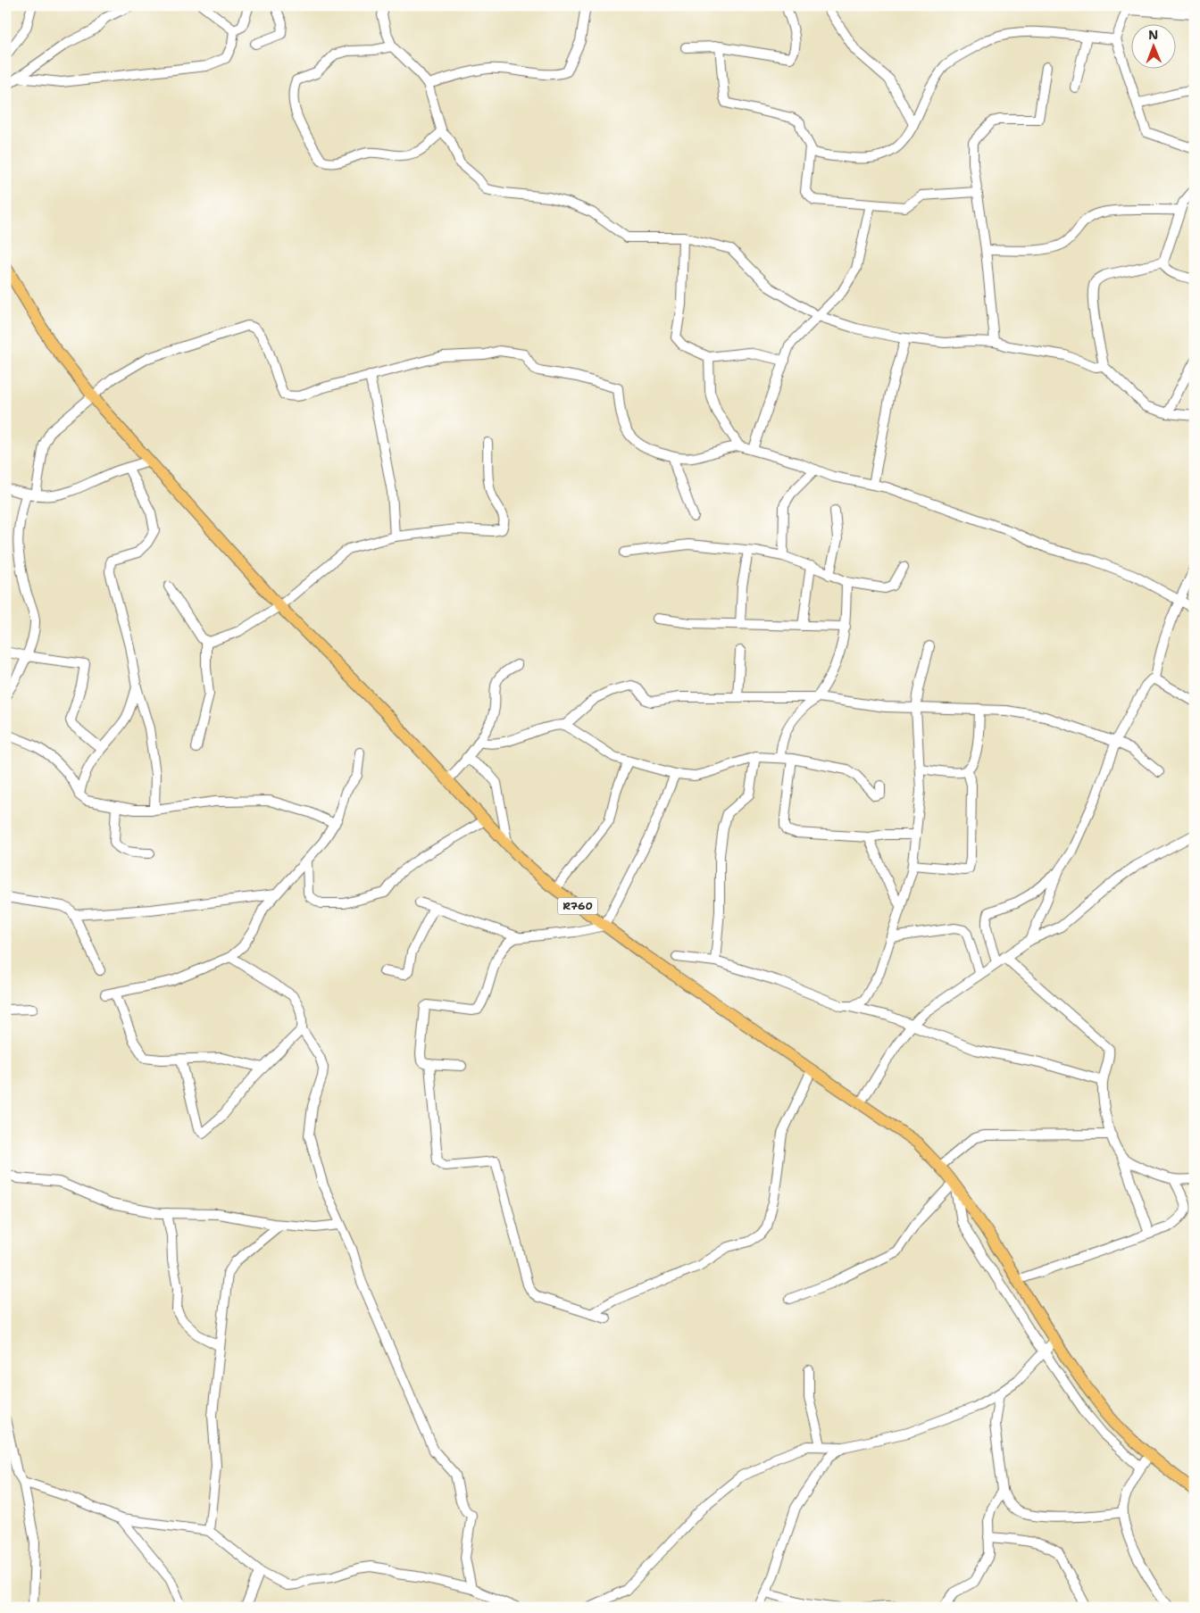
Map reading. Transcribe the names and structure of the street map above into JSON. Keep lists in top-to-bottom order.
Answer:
{
  "streets": {
    "main road": ["R760"]
  },
  "north": "top"
}
